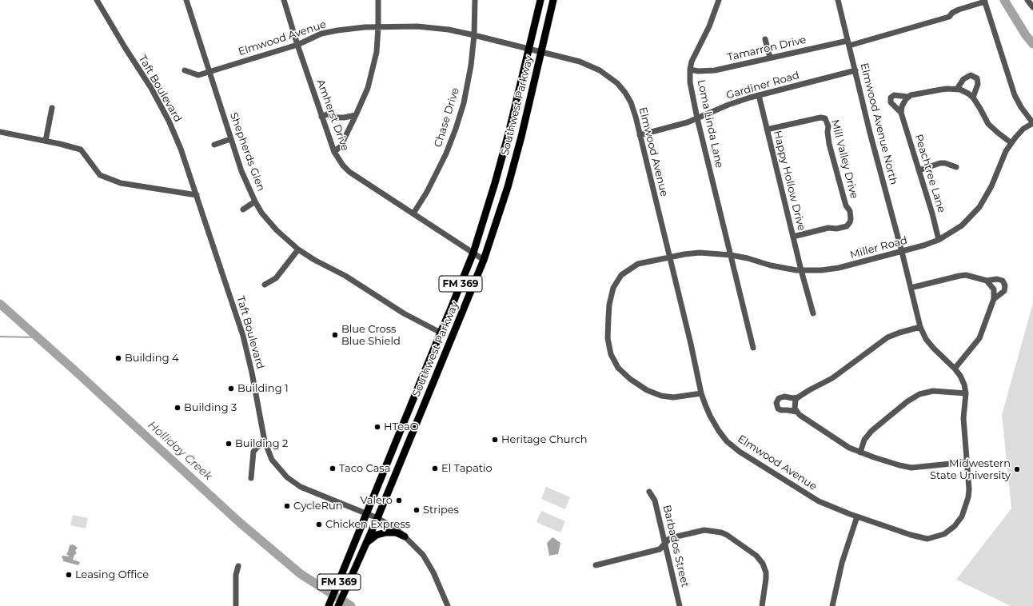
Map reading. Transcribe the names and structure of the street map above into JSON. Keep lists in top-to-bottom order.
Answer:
{
  "streets": {
    "main road": ["Southwest Parkway", "FM 369"],
    "street": [
      "Elmwood Avenue",
      "Tamarron Drive",
      "Gardiner Road",
      "Taft Boulevard",
      "Amherst Drive",
      "Chase Drive",
      "Loma Linda Lane",
      "Elmwood Avenue North",
      "Shepherds Glen",
      "Mill Valley Drive",
      "Peachtree Lane",
      "Happy Hollow Drive",
      "Miller Road",
      "Barbados Street"
    ]
  },
  "crossings": [
    ["Elmwood Avenue", "Gardiner Road"],
    ["Elmwood Avenue", "Southwest Parkway"],
    ["Elmwood Avenue", "Amherst Drive"],
    ["Elmwood Avenue", "Chase Drive"],
    ["Elmwood Avenue", "Elmwood Avenue North"],
    ["Elmwood Avenue", "Shepherds Glen"],
    ["Elmwood Avenue", "Miller Road"],
    ["Tamarron Drive", "Loma Linda Lane"],
    ["Tamarron Drive", "Elmwood Avenue North"],
    ["Gardiner Road", "Loma Linda Lane"],
    ["Gardiner Road", "Elmwood Avenue North"],
    ["Gardiner Road", "Happy Hollow Drive"],
    ["Taft Boulevard", "Southwest Parkway"],
    ["Southwest Parkway", "Amherst Drive"],
    ["Southwest Parkway", "Shepherds Glen"],
    ["Amherst Drive", "Chase Drive"],
    ["Loma Linda Lane", "Miller Road"],
    ["Elmwood Avenue North", "Miller Road"],
    ["Mill Valley Drive", "Happy Hollow Drive"],
    ["Peachtree Lane", "Miller Road"],
    ["Happy Hollow Drive", "Miller Road"]
  ],
  "water": ["Holliday Creek"],
  "places": [
    "Blue Cross Blue Shield",
    "Building 4",
    "Building 1",
    "Building 3",
    "HTeaO",
    "Heritage Church",
    "Building 2",
    "Taco Casa",
    "El Tapatio",
    "Midwestern State University",
    "Valero",
    "CycleRun",
    "Stripes",
    "Chicken Express",
    "Leasing Office"
  ]
}
